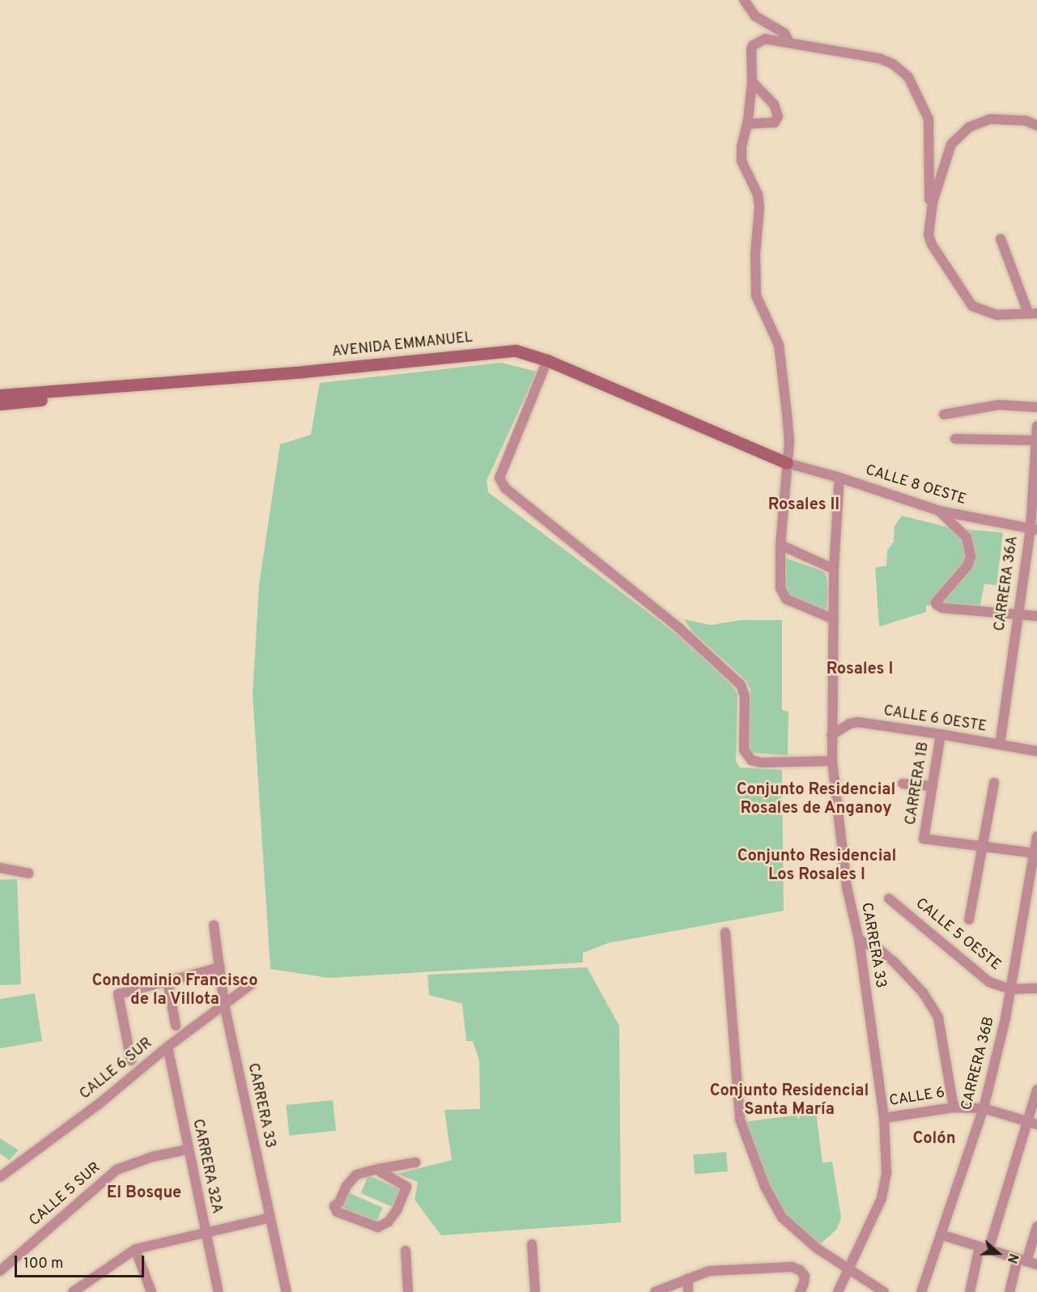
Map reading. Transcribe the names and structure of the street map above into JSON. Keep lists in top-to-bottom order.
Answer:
{
  "streets": {
    "street": [
      "AVENIDA EMMANUEL",
      "CALLE 8 OESTE",
      "CARRERA 36A",
      "CALLE 6 OESTE",
      "CARRERA 1B",
      "CALLE 5 OESTE",
      "CARRERA 33",
      "CARRERA 36B",
      "CALLE 6 SUR",
      "CALLE 6",
      "CARRERA 32A",
      "CALLE 5 SUR"
    ]
  },
  "crossings": [
    ["AVENIDA EMMANUEL", "CALLE 8 OESTE"],
    ["CALLE 8 OESTE", "CARRERA 36A"],
    ["CALLE 8 OESTE", "CARRERA 33"],
    ["CARRERA 36A", "CALLE 6 OESTE"],
    ["CALLE 6 OESTE", "CARRERA 1B"],
    ["CALLE 6 OESTE", "CARRERA 33"],
    ["CALLE 5 OESTE", "CARRERA 36B"],
    ["CARRERA 33", "CALLE 6 SUR"],
    ["CARRERA 33", "CALLE 6"],
    ["CARRERA 36B", "CALLE 6"],
    ["CALLE 6 SUR", "CARRERA 32A"],
    ["CARRERA 32A", "CALLE 5 SUR"]
  ],
  "districts": [
    "Rosales II",
    "Rosales I",
    "Conjunto Residencial Rosales de Anganoy",
    "Conjunto Residencial Los Rosales I",
    "Condominio Francisco de la Villota",
    "Conjunto Residencial Santa María",
    "Colón",
    "El Bosque"
  ],
  "scale_bar": "100 m",
  "north": "right"
}
